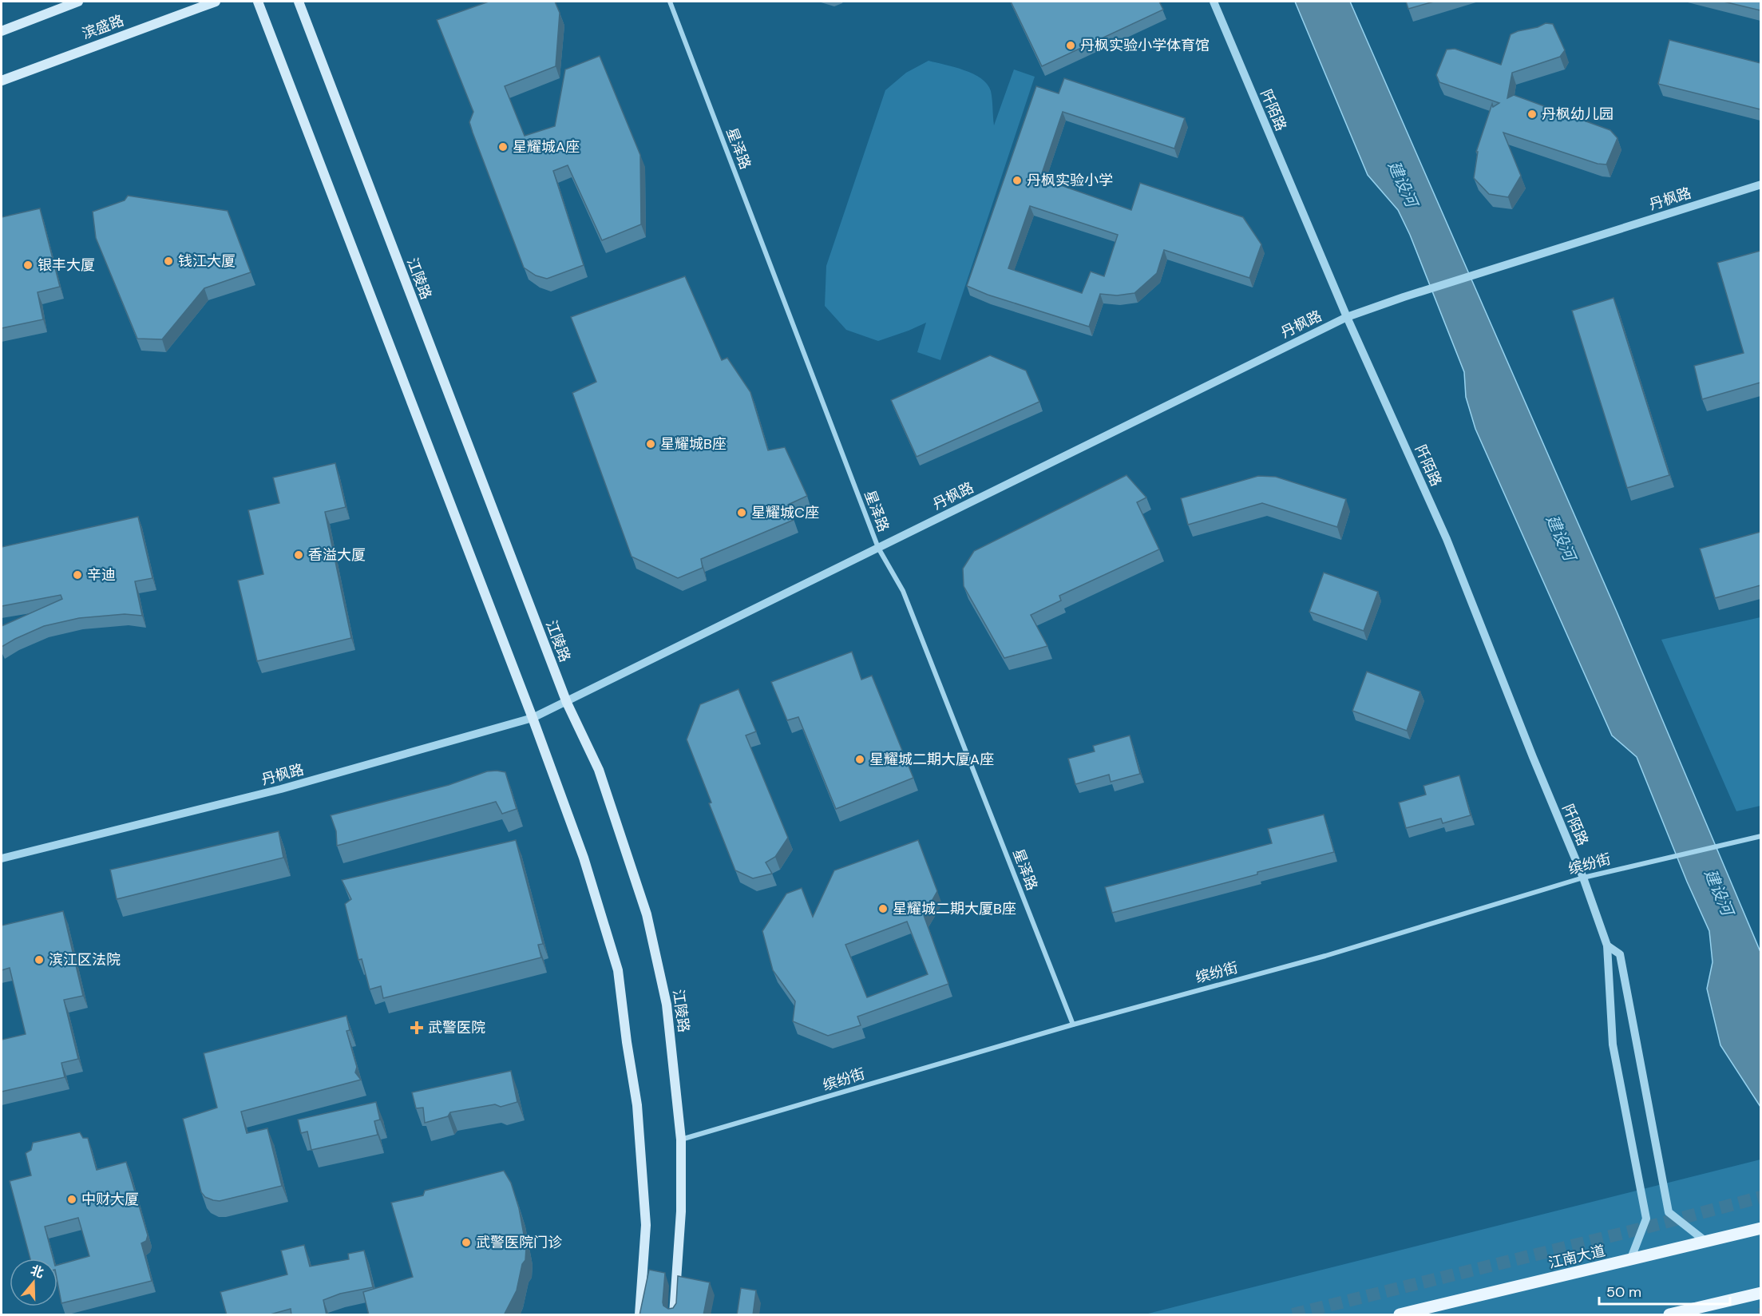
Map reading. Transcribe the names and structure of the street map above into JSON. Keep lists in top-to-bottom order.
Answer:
{
  "streets": {
    "main road": ["滨盛路", "江陵路", "江南大道"],
    "street": [
      "阡陌路",
      "星泽路",
      "丹枫路",
      "缤纷街"
    ]
  },
  "crossings": [
    ["阡陌路", "丹枫路"],
    ["阡陌路", "缤纷街"],
    ["阡陌路", "江南大道"],
    ["星泽路", "丹枫路"],
    ["星泽路", "缤纷街"],
    ["丹枫路", "江陵路"],
    ["江陵路", "缤纷街"]
  ],
  "water": ["建设河"],
  "places": {
    "other": [
      "丹枫实验小学体育馆",
      "丹枫幼儿园",
      "星耀城A座",
      "丹枫实验小学",
      "钱江大厦",
      "银丰大厦",
      "星耀城B座",
      "星耀城C座",
      "香溢大厦",
      "辛迪",
      "星耀城二期大厦A座",
      "星耀城二期大厦B座",
      "滨江区法院",
      "中财大厦",
      "武警医院门诊"
    ],
    "health": ["武警医院"]
  },
  "scale_bar": "50 m",
  "north": "top"
}
